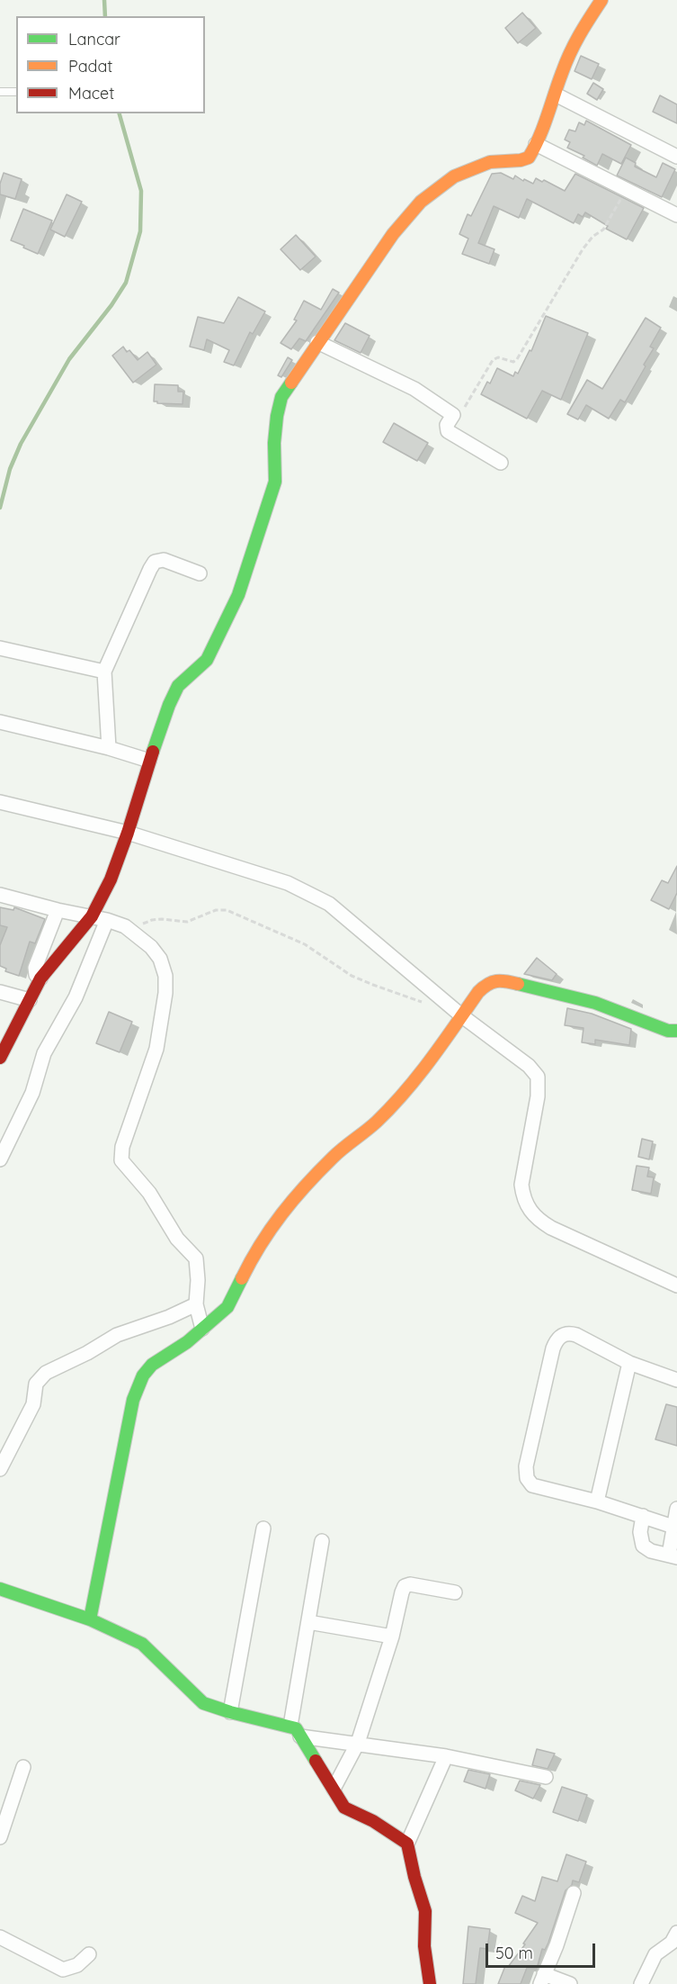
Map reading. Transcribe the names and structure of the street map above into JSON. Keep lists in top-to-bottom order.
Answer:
{
  "legend": ["Lancar", "Padat", "Macet"],
  "scale_bar": "50 m"
}
